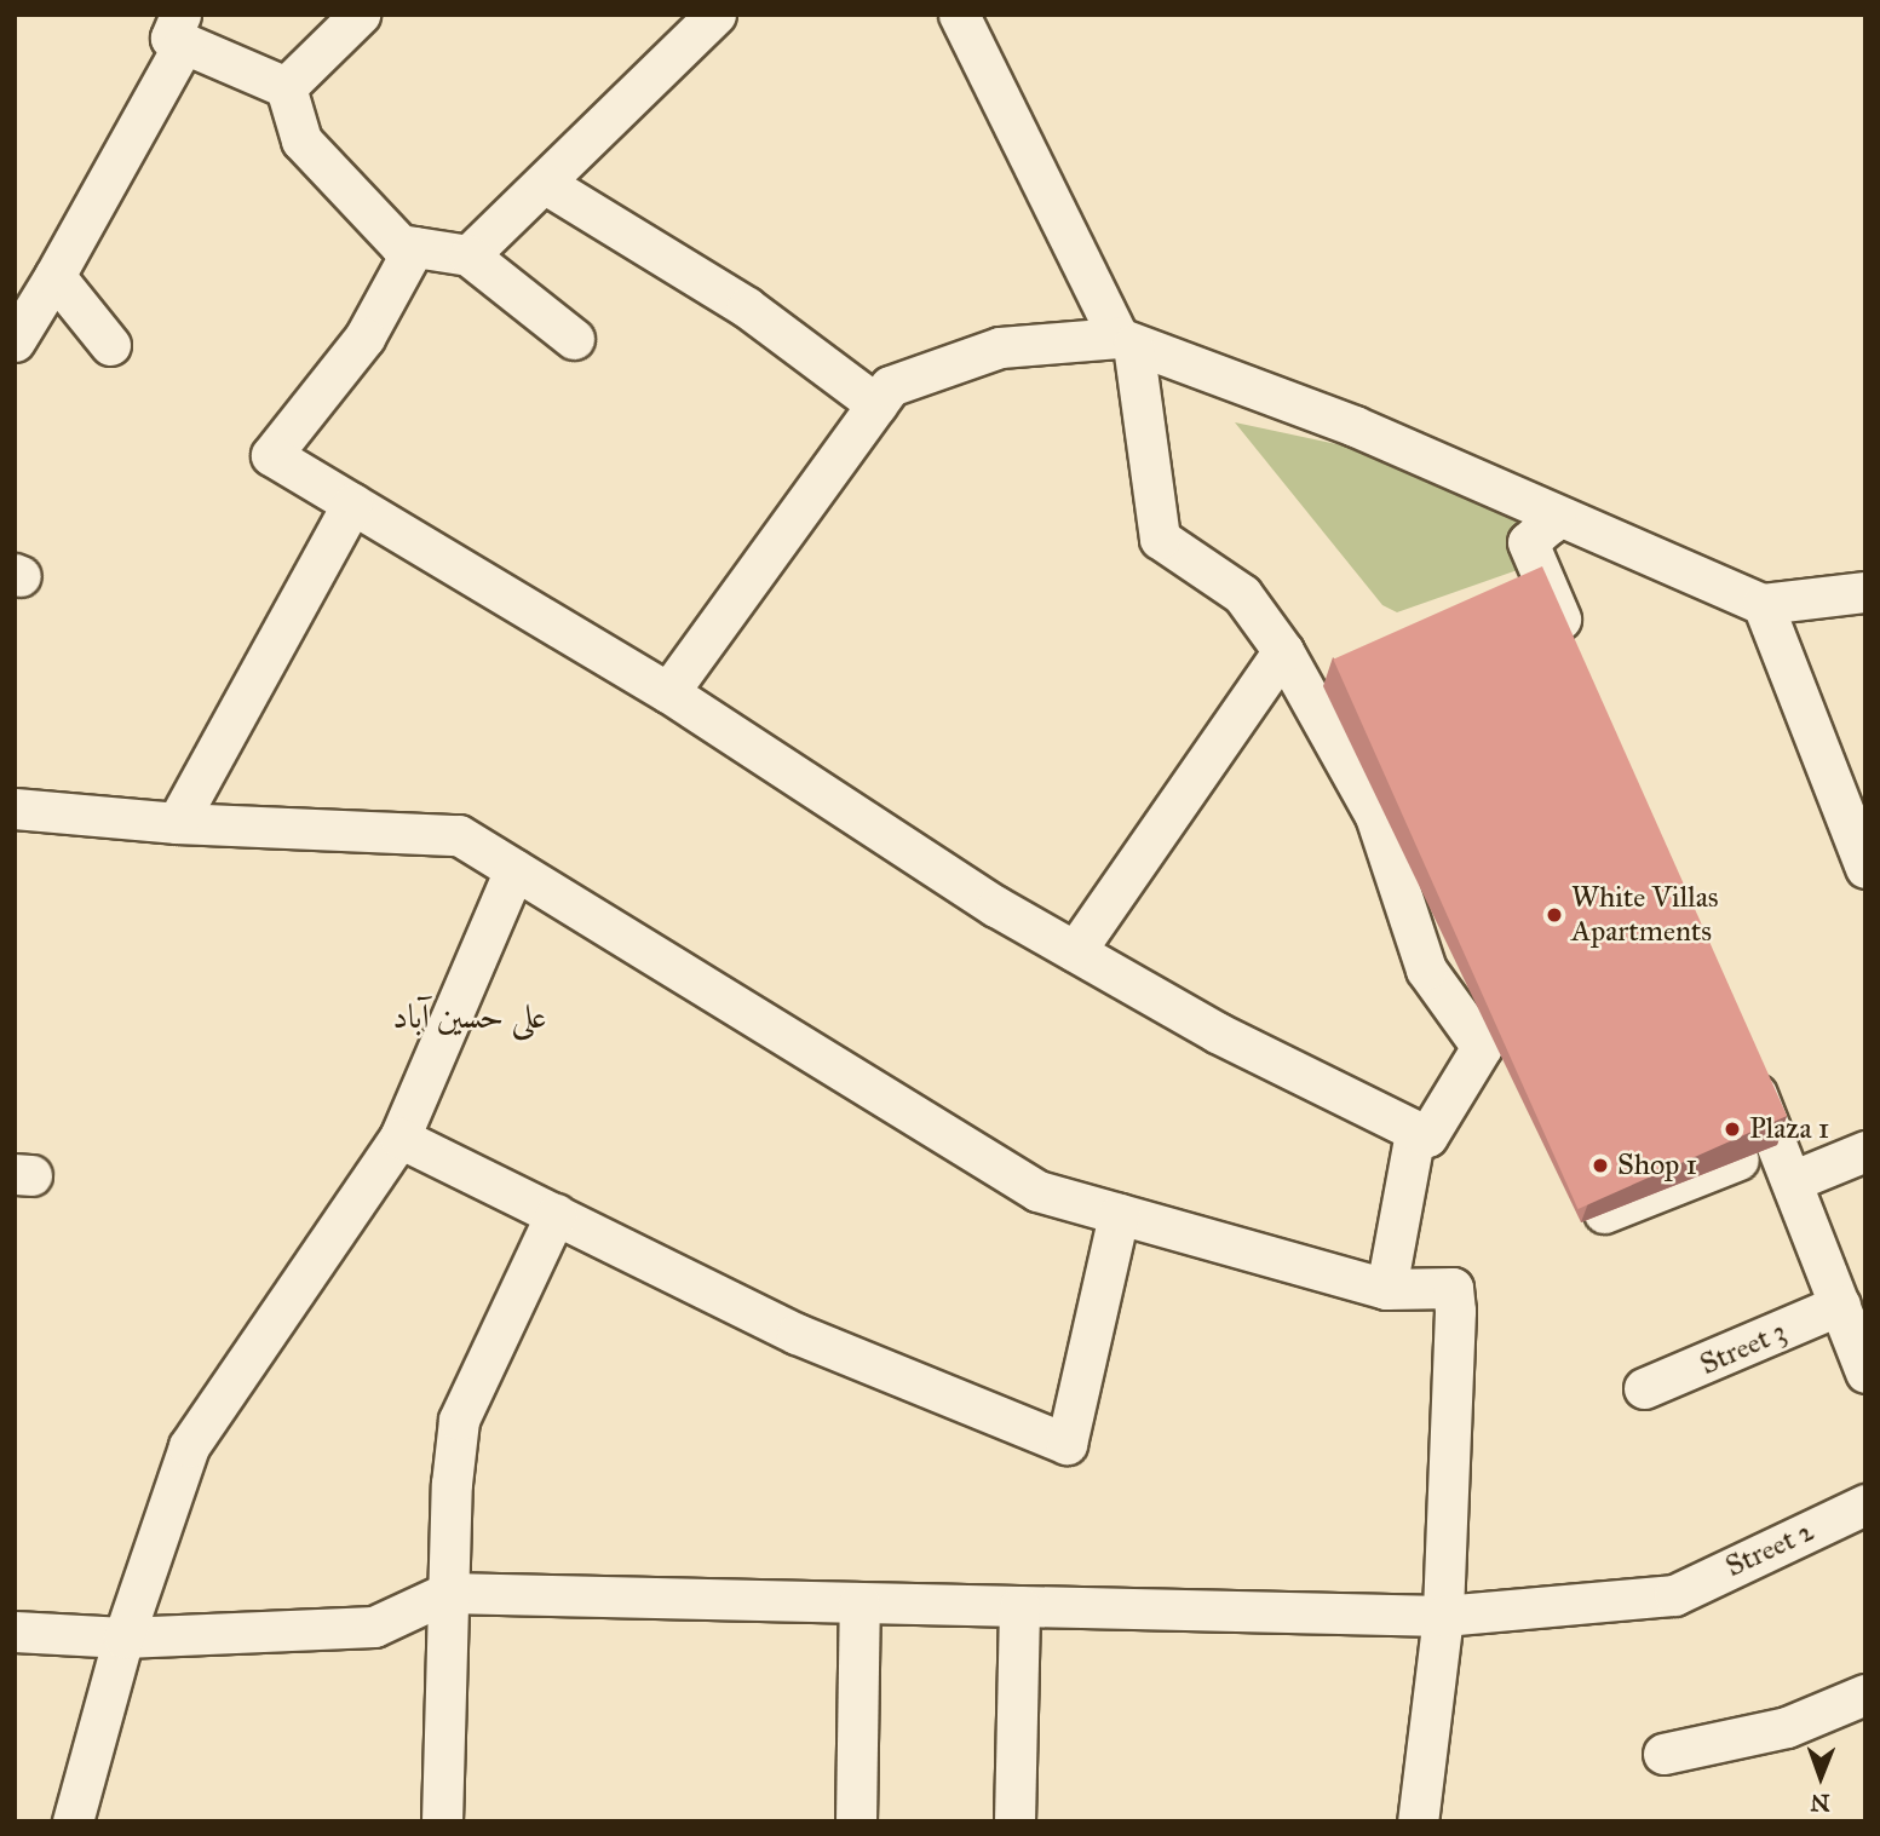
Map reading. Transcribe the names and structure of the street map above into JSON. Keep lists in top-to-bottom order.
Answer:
{
  "streets": {
    "street": ["Street 3", "Street 2"]
  },
  "districts": ["علی حسین آباد"],
  "places": ["White Villas Apartments", "Plaza 1", "Shop 1"],
  "north": "bottom"
}
